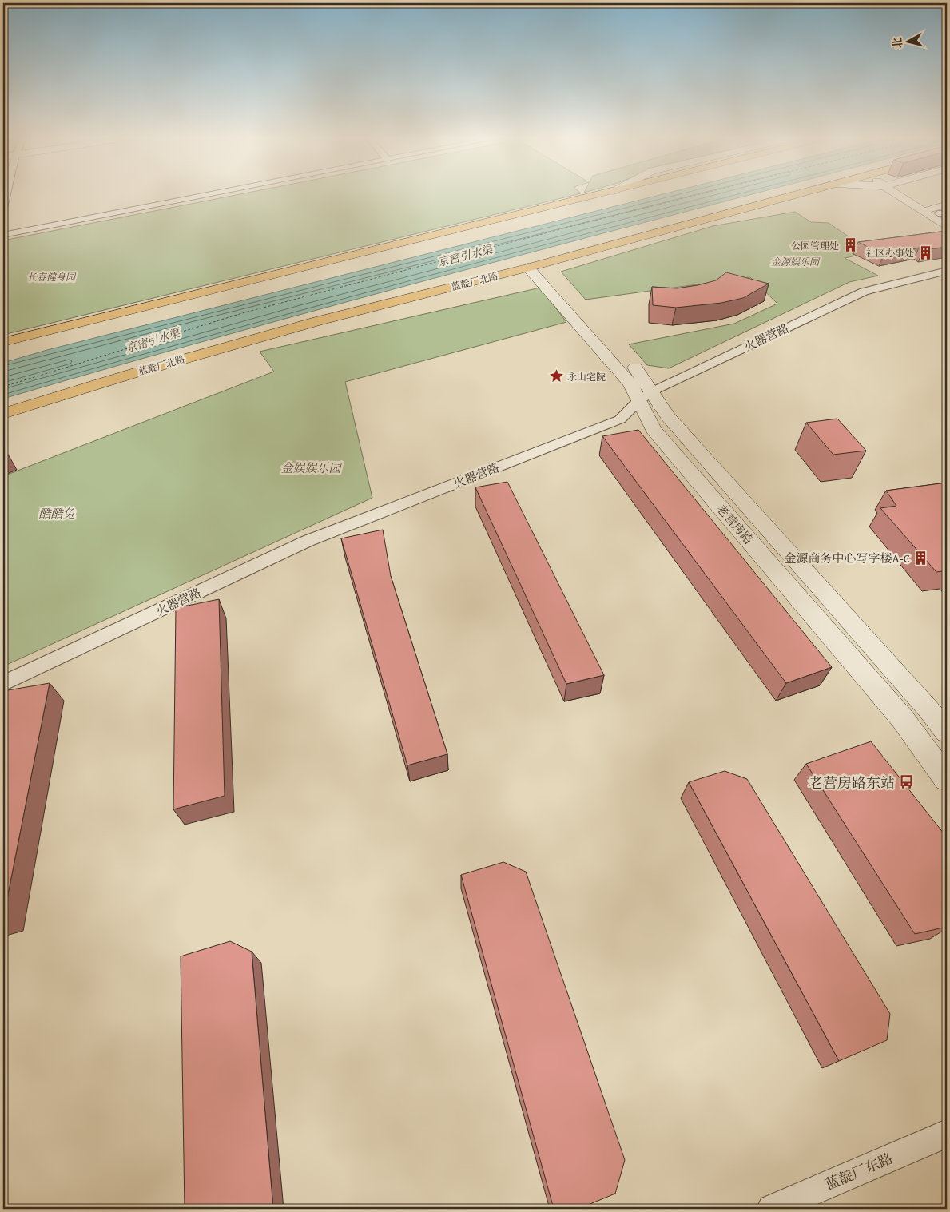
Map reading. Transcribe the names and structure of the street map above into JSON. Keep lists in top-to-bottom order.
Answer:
{
  "streets": {
    "highway": ["蓝靛厂北路"],
    "street": ["火器营路", "老营房路", "蓝靛厂东路"]
  },
  "crossings": [
    ["蓝靛厂北路", "老营房路"],
    ["火器营路", "老营房路"]
  ],
  "water": ["京密引水渠"],
  "parks": [
    "金源娱乐园",
    "长春健身园",
    "金娱娱乐园",
    "酷酷兔"
  ],
  "places": {
    "building": ["公园管理处", "社区办事处", "金源商务中心写字楼A-C"],
    "place": ["永山宅院"],
    "bus stop": ["老营房路东站"]
  },
  "north": "left"
}
